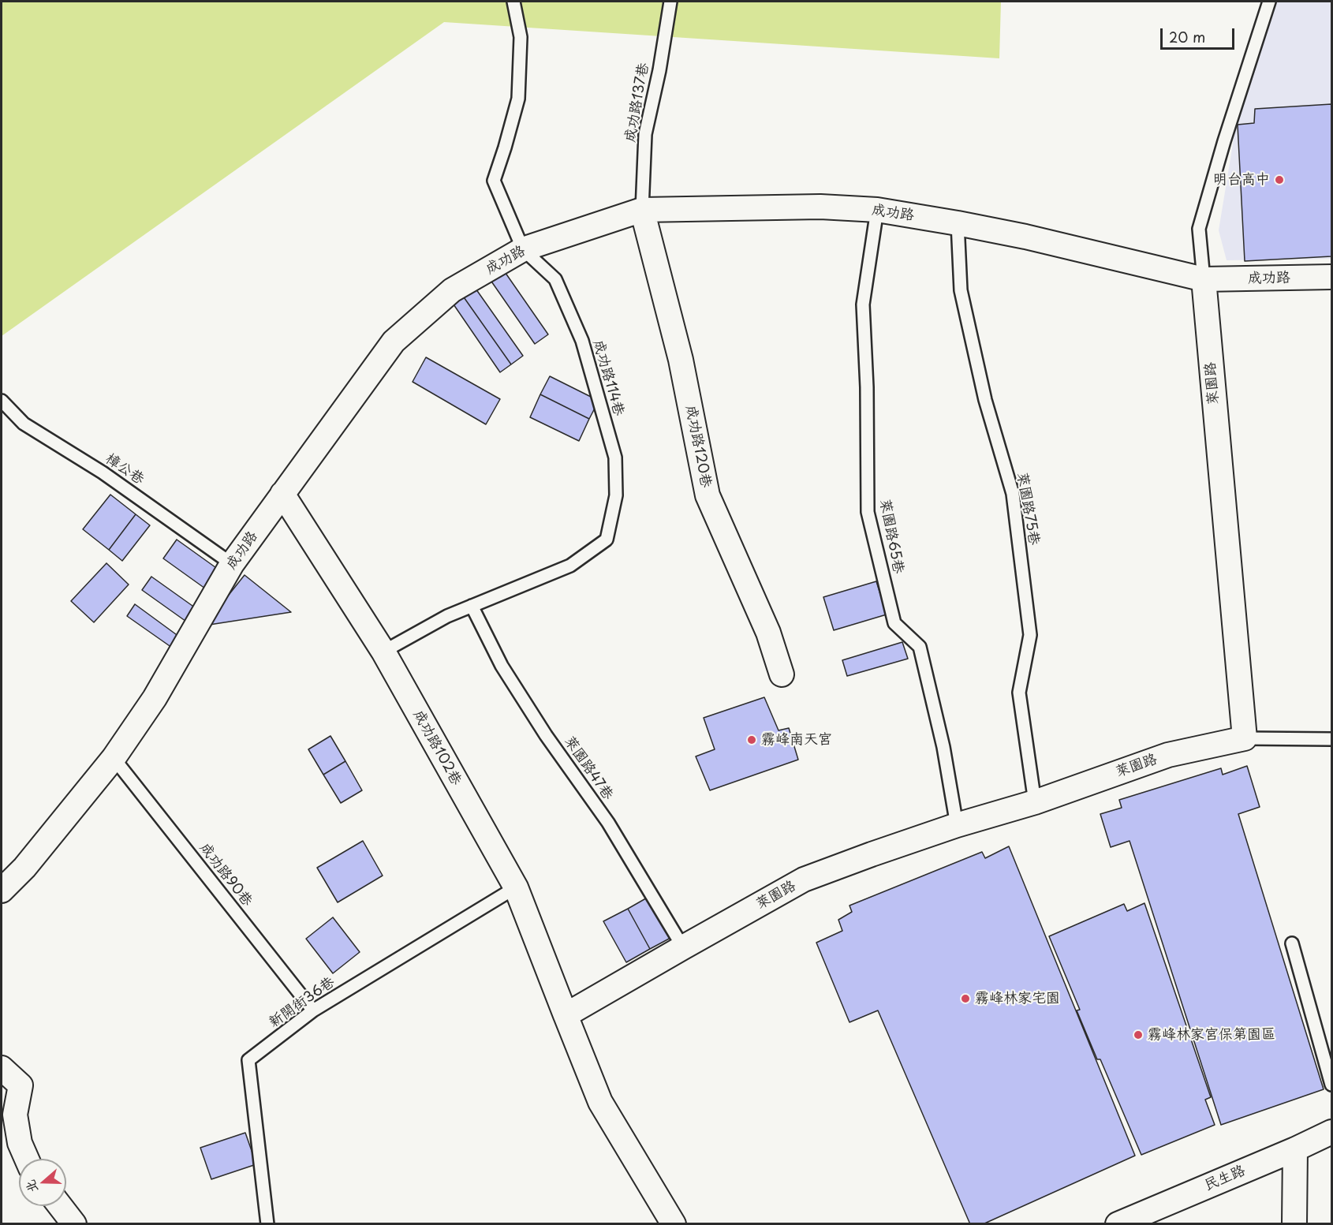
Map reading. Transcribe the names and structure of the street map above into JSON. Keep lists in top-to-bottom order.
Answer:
{
  "streets": {
    "street": [
      "成功路",
      "萊園路",
      "成功路120巷",
      "成功路102巷",
      "民生路"
    ],
    "lane": [
      "成功路137巷",
      "成功路114巷",
      "樟公巷",
      "萊園路75巷",
      "萊園路65巷",
      "萊園路47巷",
      "成功路90巷",
      "新開街36巷"
    ]
  },
  "crossings": [
    ["成功路137巷", "成功路"],
    ["成功路137巷", "成功路120巷"],
    ["成功路", "成功路114巷"],
    ["成功路", "萊園路"],
    ["成功路", "成功路120巷"],
    ["成功路", "樟公巷"],
    ["成功路", "萊園路75巷"],
    ["成功路", "萊園路65巷"],
    ["成功路", "成功路102巷"],
    ["成功路", "成功路90巷"],
    ["成功路114巷", "成功路102巷"],
    ["成功路114巷", "萊園路47巷"],
    ["萊園路", "萊園路75巷"],
    ["萊園路", "萊園路65巷"],
    ["萊園路", "成功路102巷"],
    ["萊園路", "萊園路47巷"],
    ["成功路102巷", "新開街36巷"],
    ["成功路90巷", "新開街36巷"]
  ],
  "places": [
    "明台高中",
    "霧峰南天宮",
    "霧峰林家宅園",
    "霧峰林家宮保第園區"
  ],
  "scale_bar": "20 m",
  "north": "left"
}
